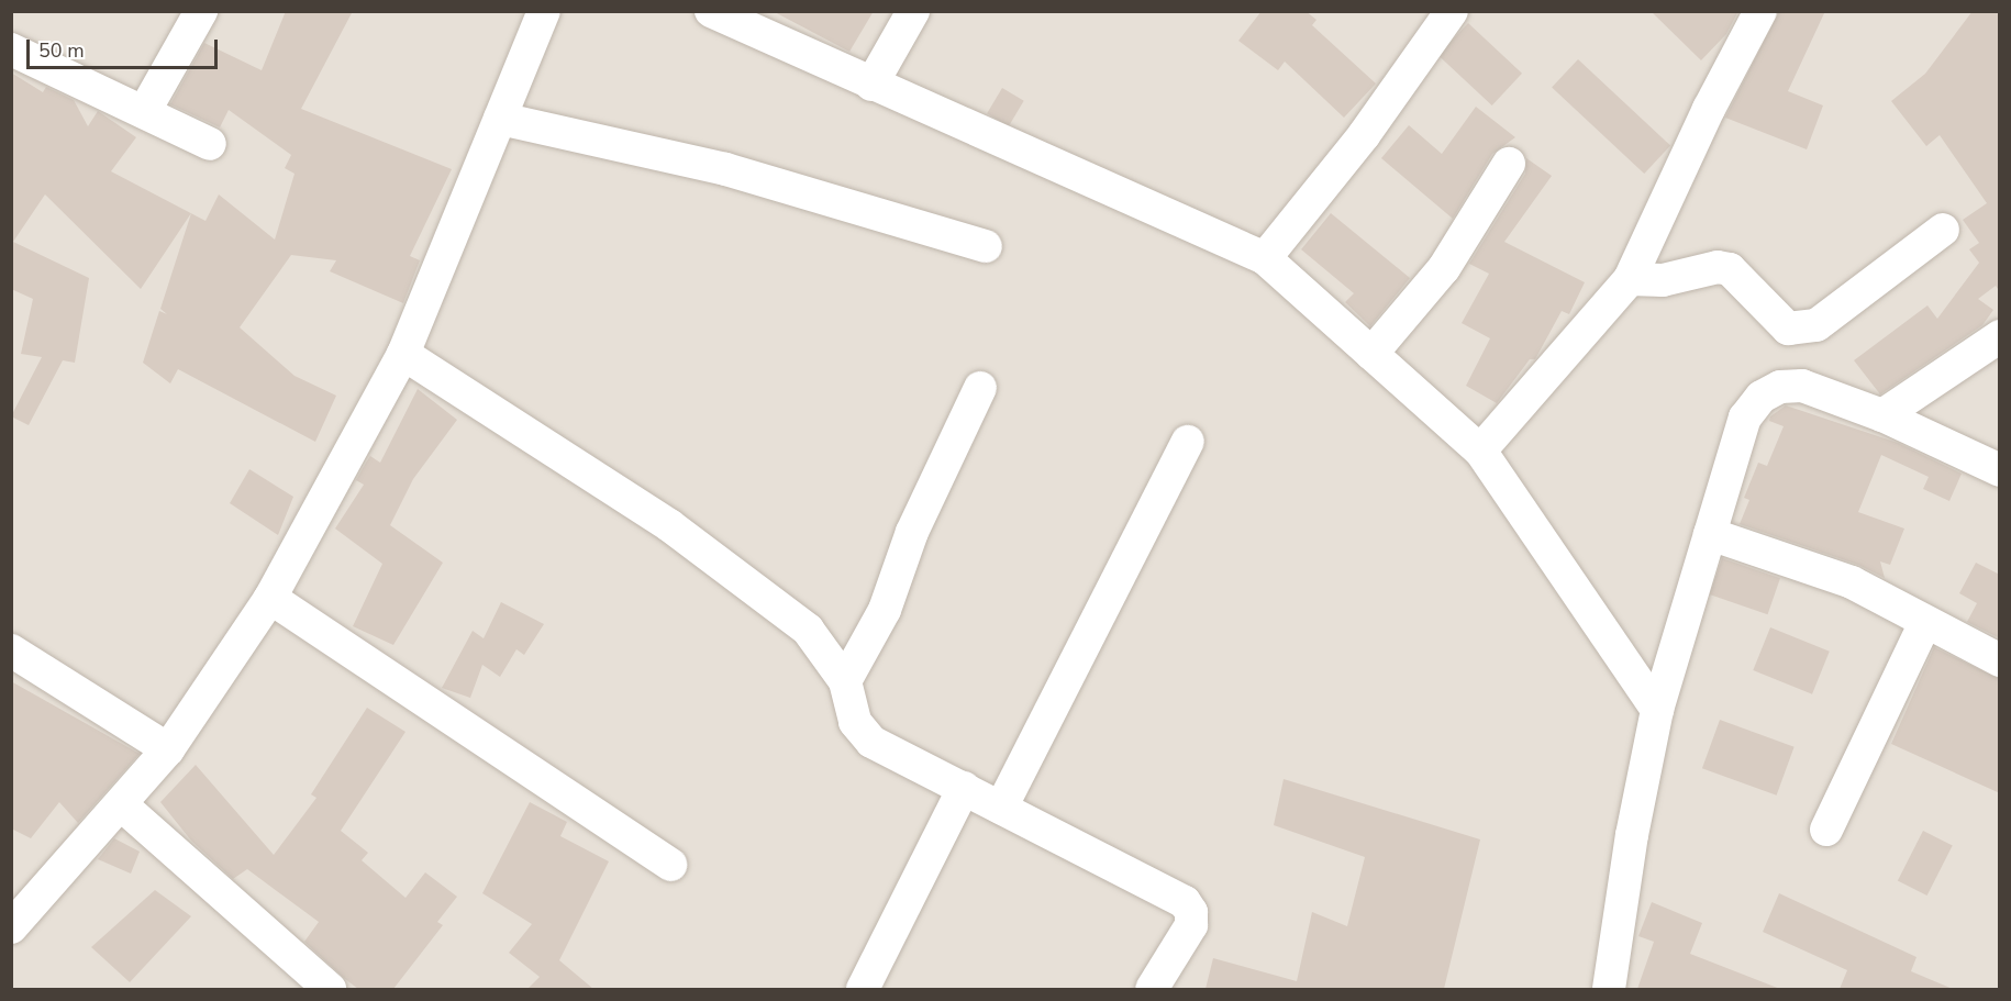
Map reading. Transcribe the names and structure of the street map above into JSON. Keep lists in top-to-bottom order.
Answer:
{
  "scale_bar": "50 m"
}
